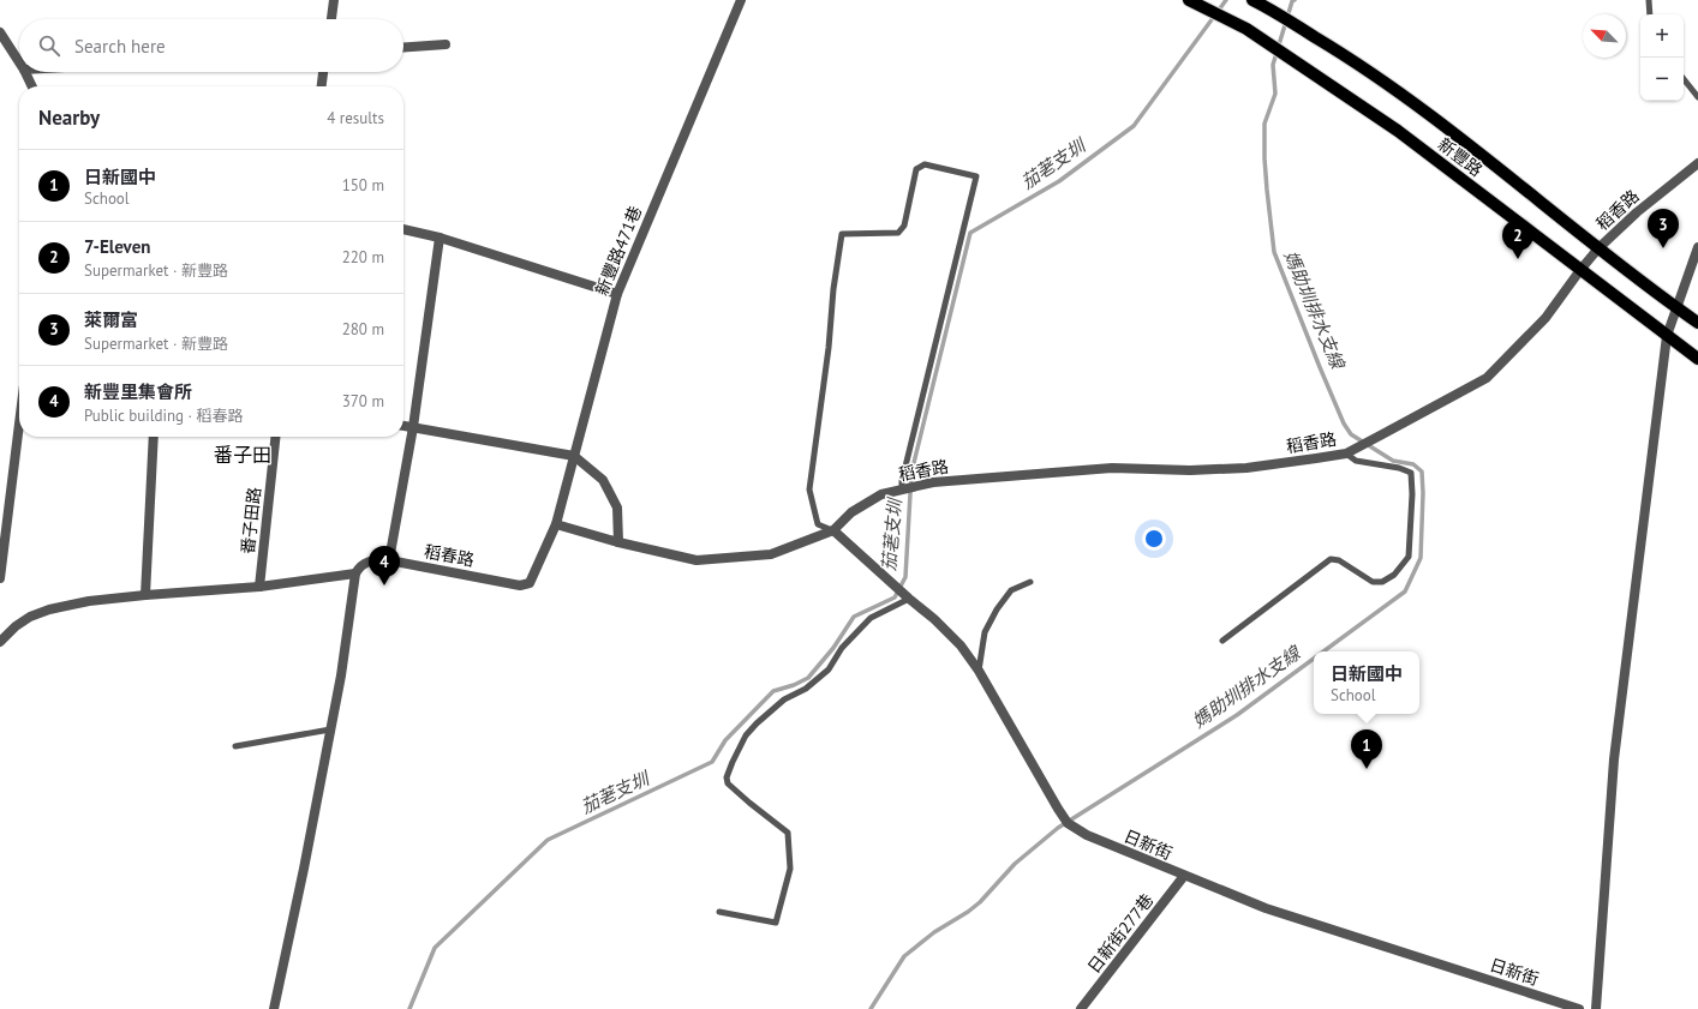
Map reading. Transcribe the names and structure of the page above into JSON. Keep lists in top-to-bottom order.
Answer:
{
  "streets": {
    "main road": ["新豐路"],
    "street": [
      "稻香路",
      "新豐路471巷",
      "番子田路",
      "稻春路",
      "日新街",
      "日新街277巷"
    ]
  },
  "crossings": [
    ["新豐路", "稻香路"],
    ["稻香路", "日新街"],
    ["新豐路471巷", "稻春路"],
    ["番子田路", "稻春路"],
    ["日新街", "日新街277巷"]
  ],
  "districts": ["番子田"],
  "water": ["茄荖支圳", "媽助圳排水支線"],
  "north": "top left",
  "page": {
    "map_buttons": ["+", "−"],
    "search": "Search here",
    "heading": ["Nearby", "4 results"],
    "list": [
      {
        "mark": "1",
        "name": "日新國中",
        "note": "School",
        "value": "150 m"
      },
      {
        "mark": "2",
        "name": "7-Eleven",
        "note": "Supermarket · 新豐路",
        "value": "220 m"
      },
      {
        "mark": "3",
        "name": "萊爾富",
        "note": "Supermarket · 新豐路",
        "value": "280 m"
      },
      {
        "mark": "4",
        "name": "新豐里集會所",
        "note": "Public building · 稻春路",
        "value": "370 m"
      }
    ],
    "pins": [
      "3",
      "2",
      "4",
      "1"
    ],
    "popup": ["日新國中", "School"]
  }
}
